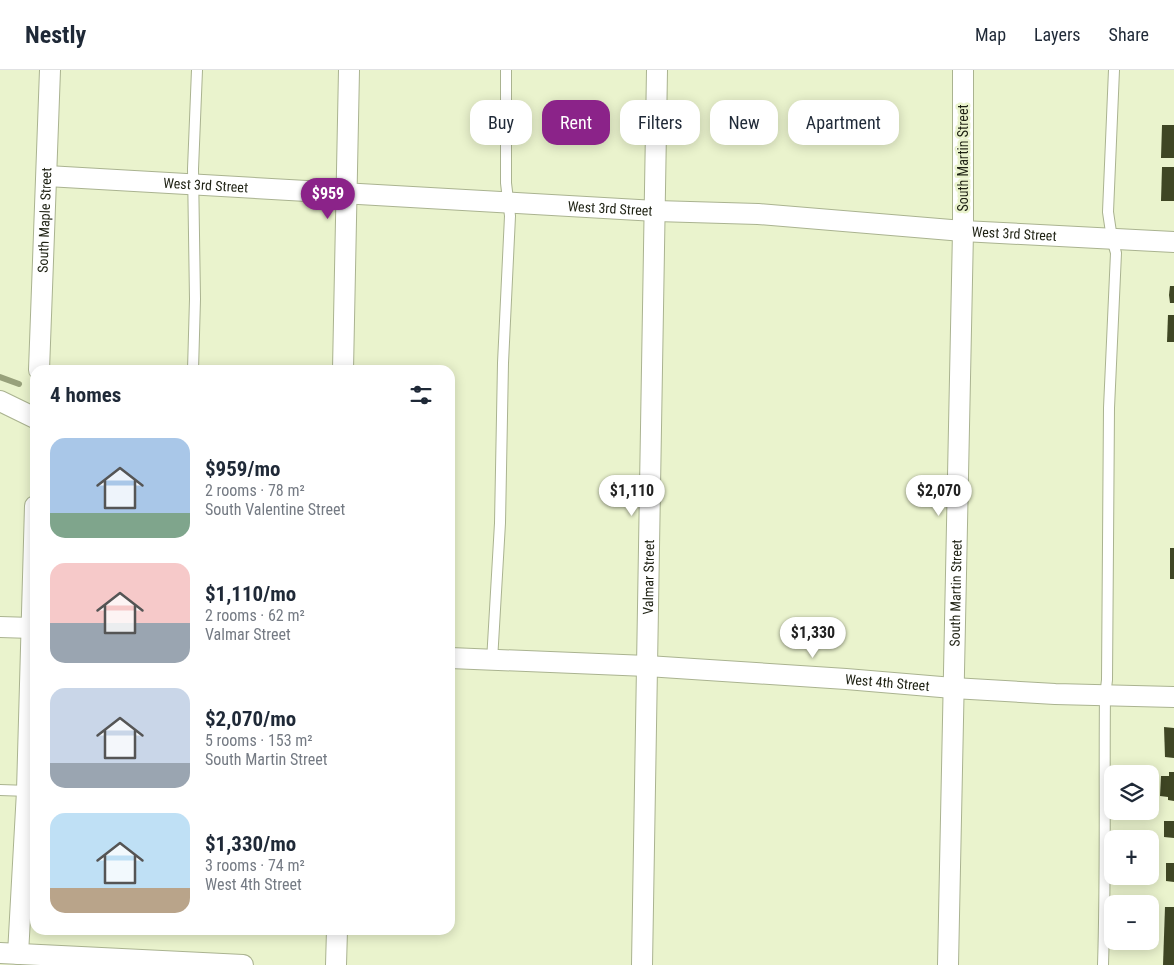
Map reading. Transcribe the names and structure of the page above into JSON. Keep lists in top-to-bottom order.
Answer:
{
  "streets": {
    "street": [
      "South Martin Street",
      "West 3rd Street",
      "South Maple Street",
      "Valmar Street",
      "West 4th Street"
    ]
  },
  "crossings": [
    ["South Martin Street", "West 3rd Street"],
    ["South Martin Street", "West 4th Street"],
    ["West 3rd Street", "South Maple Street"],
    ["West 3rd Street", "Valmar Street"],
    ["Valmar Street", "West 4th Street"]
  ],
  "page": {
    "header": "Nestly",
    "nav": ["Map", "Layers", "Share"],
    "chip": [
      "Buy",
      "Rent",
      "Filters",
      "New",
      "Apartment"
    ],
    "price": [
      "$959",
      "$1,110",
      "$2,070",
      "$1,330"
    ],
    "heading": "4 homes",
    "list": [
      {
        "name": "$959/mo",
        "note": "2 rooms · 78 m² · South Valentine Street"
      },
      {
        "name": "$1,110/mo",
        "note": "2 rooms · 62 m² · Valmar Street"
      },
      {
        "name": "$2,070/mo",
        "note": "5 rooms · 153 m² · South Martin Street"
      },
      {
        "name": "$1,330/mo",
        "note": "3 rooms · 74 m² · West 4th Street"
      }
    ],
    "map_buttons": ["+", "−"]
  }
}
